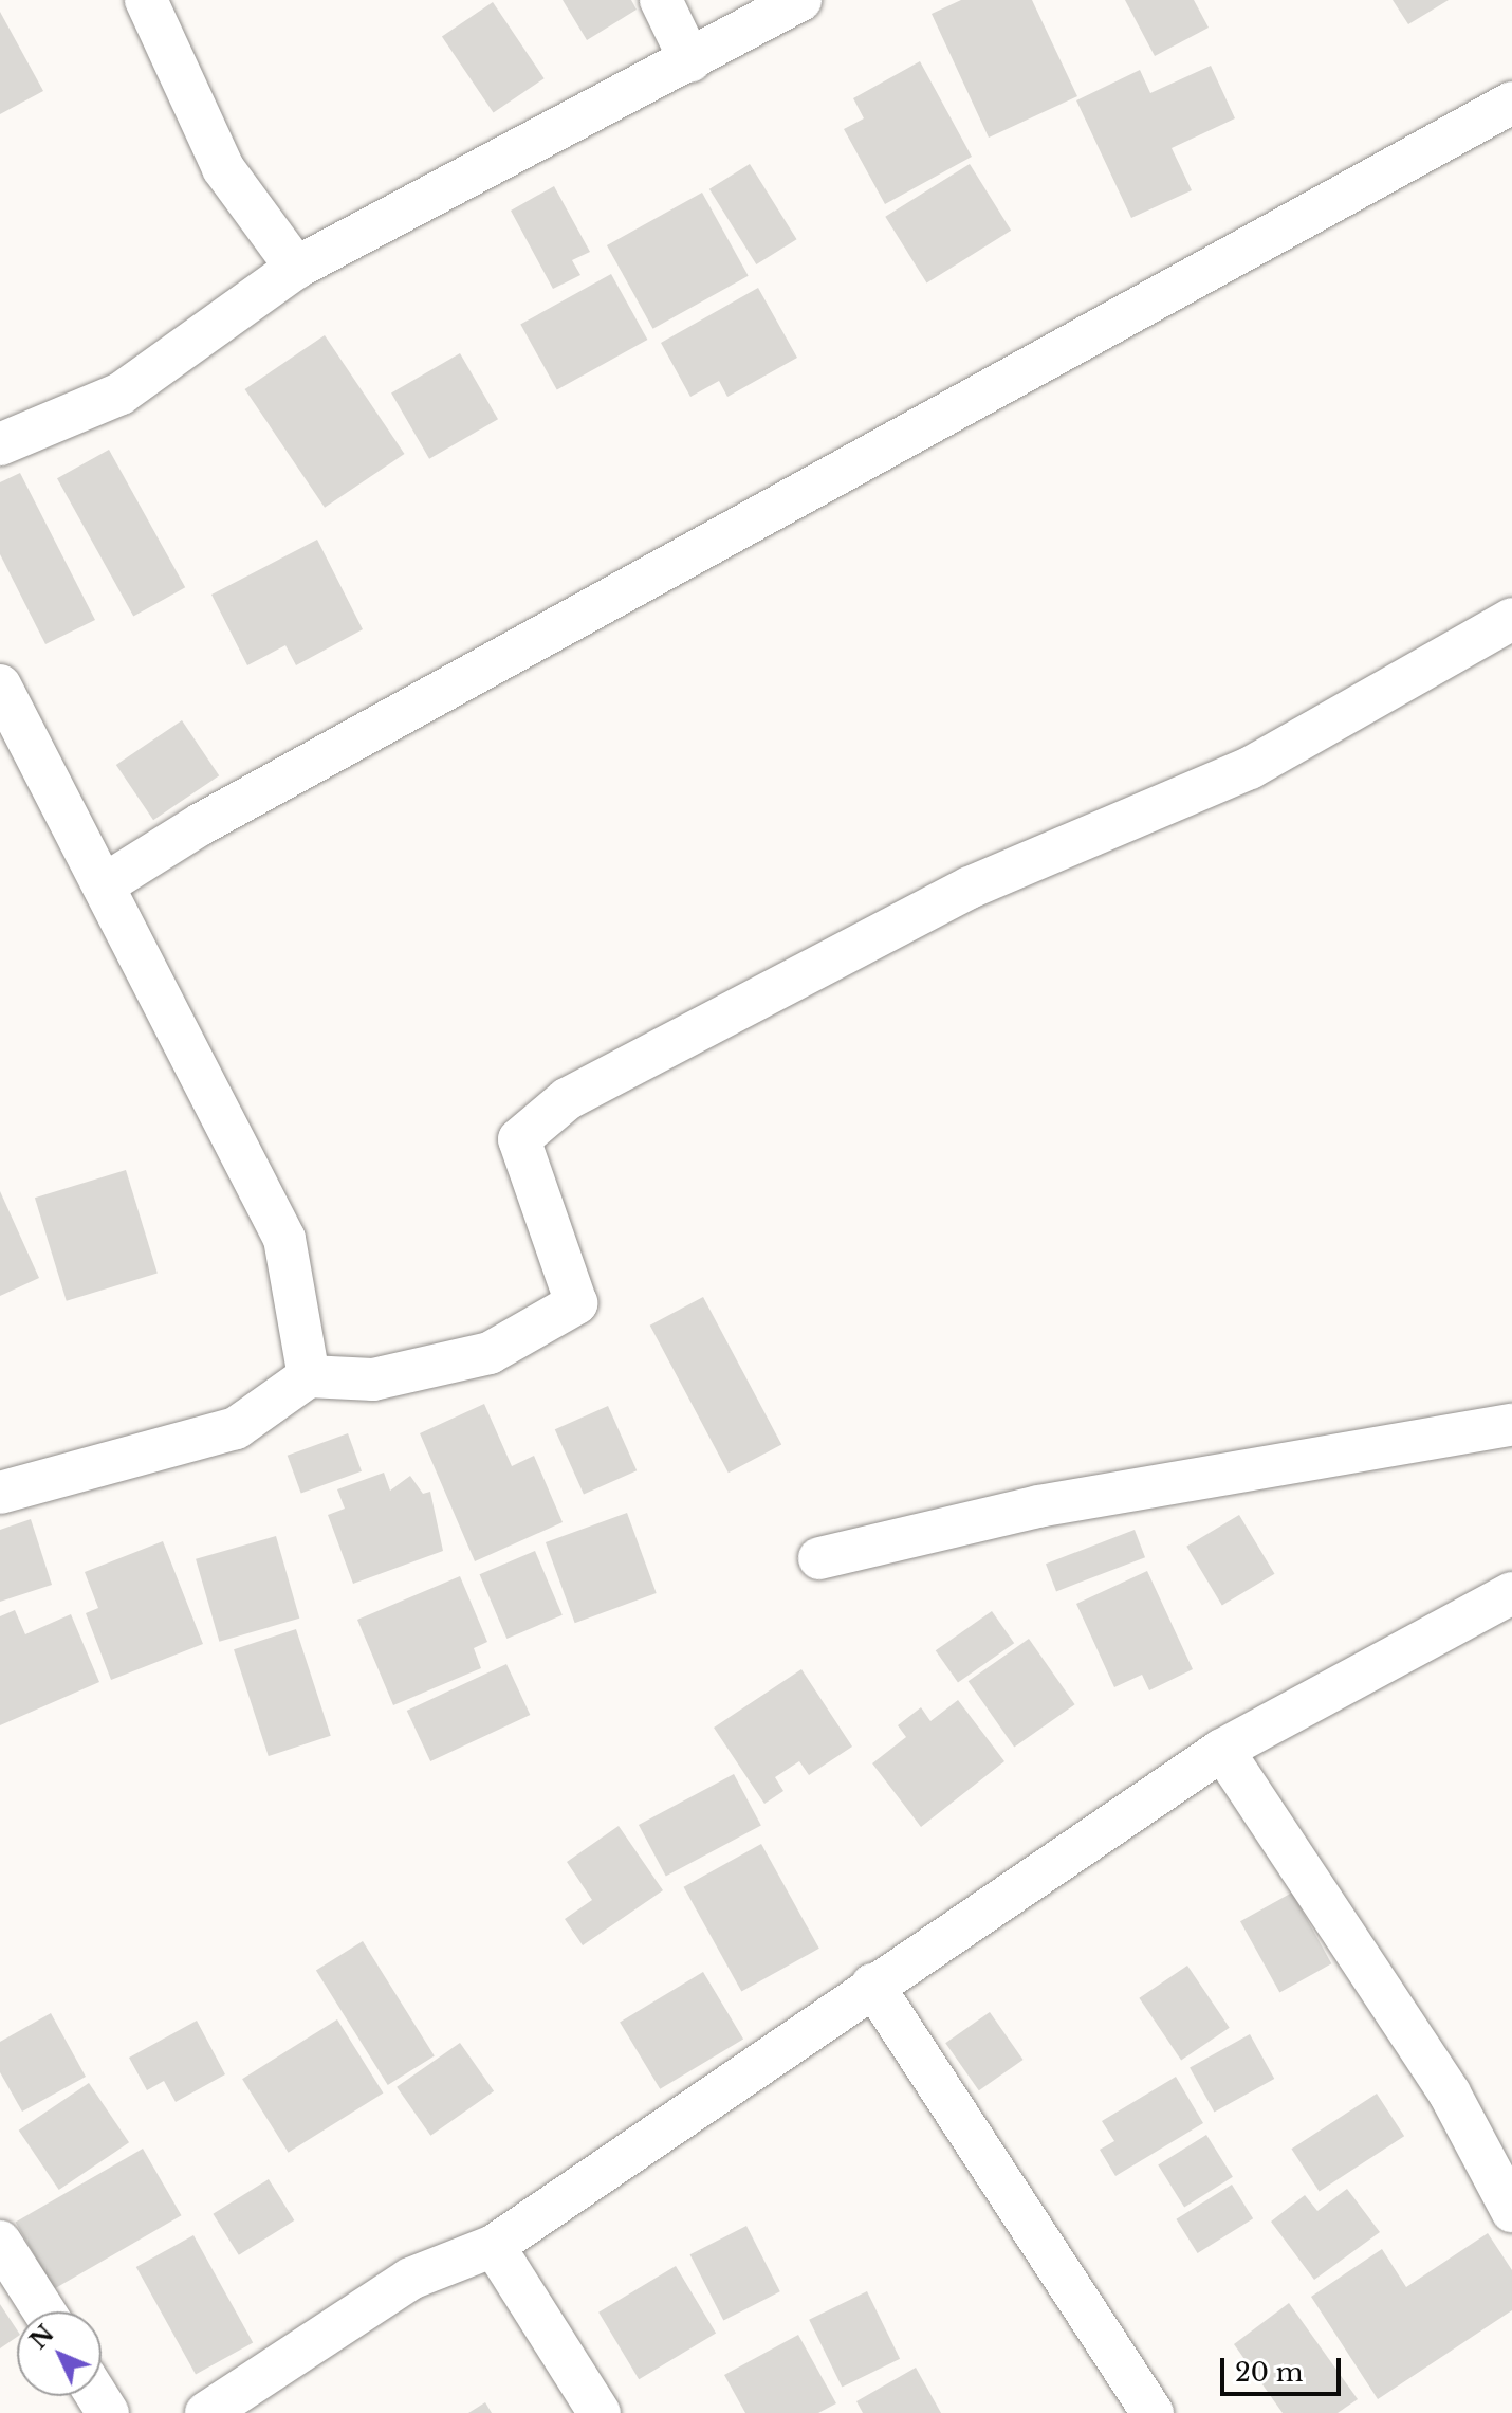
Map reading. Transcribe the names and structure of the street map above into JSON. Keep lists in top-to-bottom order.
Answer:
{
  "scale_bar": "20 m",
  "north": "top left"
}
